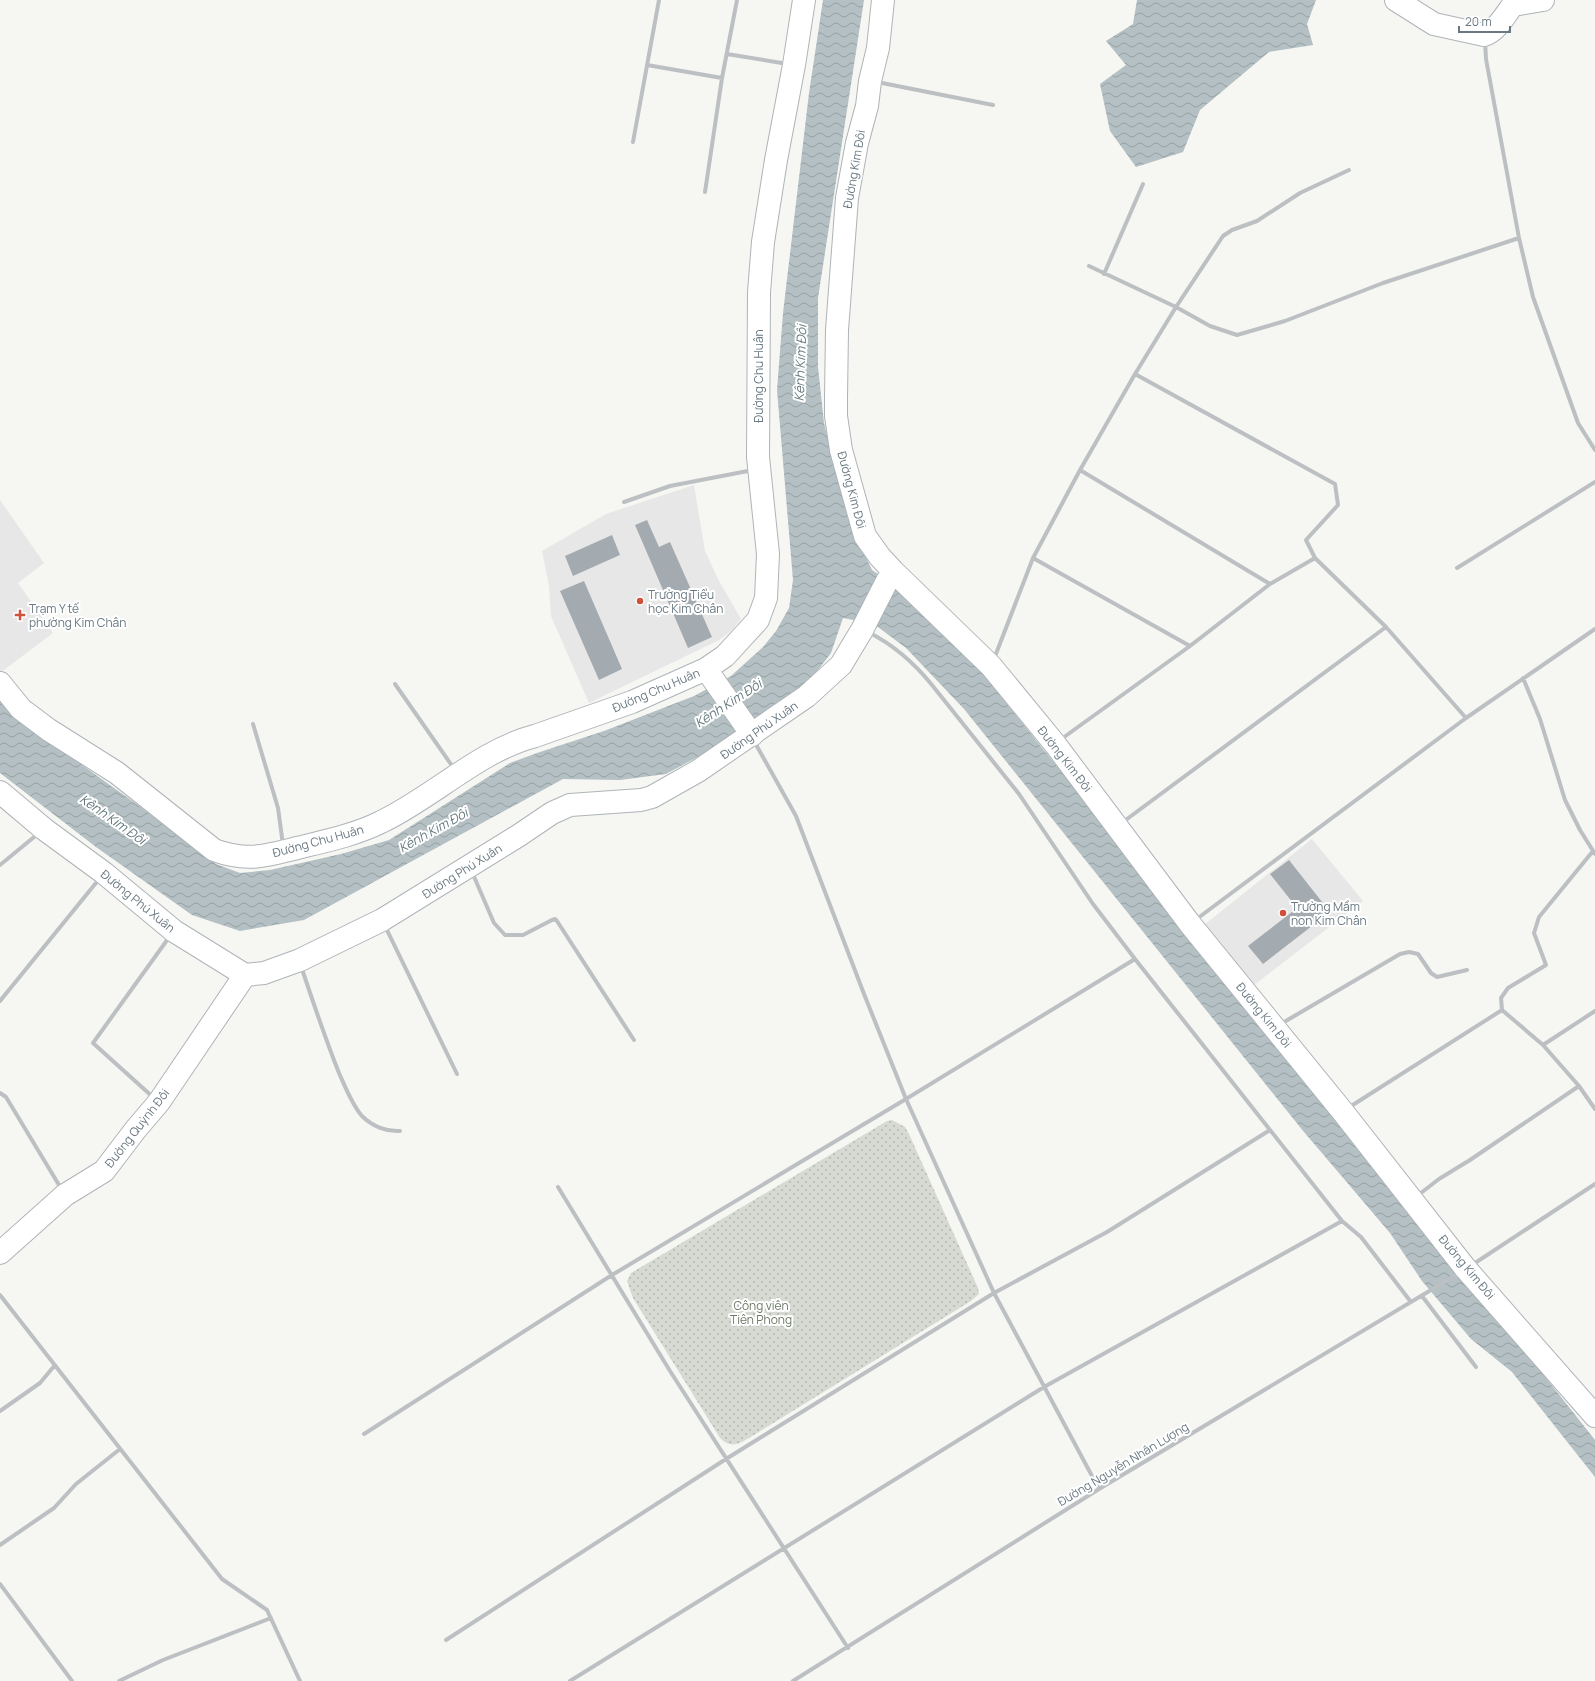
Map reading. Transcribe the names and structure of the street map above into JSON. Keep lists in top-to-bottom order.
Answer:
{
  "streets": {
    "street": [
      "Đường Kim Đôi",
      "Đường Chu Huân",
      "Đường Phú Xuân",
      "Đường Quỳnh Đôi",
      "Đường Nguyễn Nhân Lượng"
    ]
  },
  "crossings": [
    ["Đường Kim Đôi", "Đường Phú Xuân"],
    ["Đường Kim Đôi", "Đường Nguyễn Nhân Lượng"],
    ["Đường Phú Xuân", "Đường Quỳnh Đôi"]
  ],
  "water": ["Kênh Kim Đôi"],
  "parks": ["Công viên Tiên Phong"],
  "places": {
    "other": ["Trường Tiểu học Kim Chân", "Trường Mầm non Kim Chân"],
    "health": ["Trạm Y tế phường Kim Chân"]
  },
  "scale_bar": "20 m"
}
